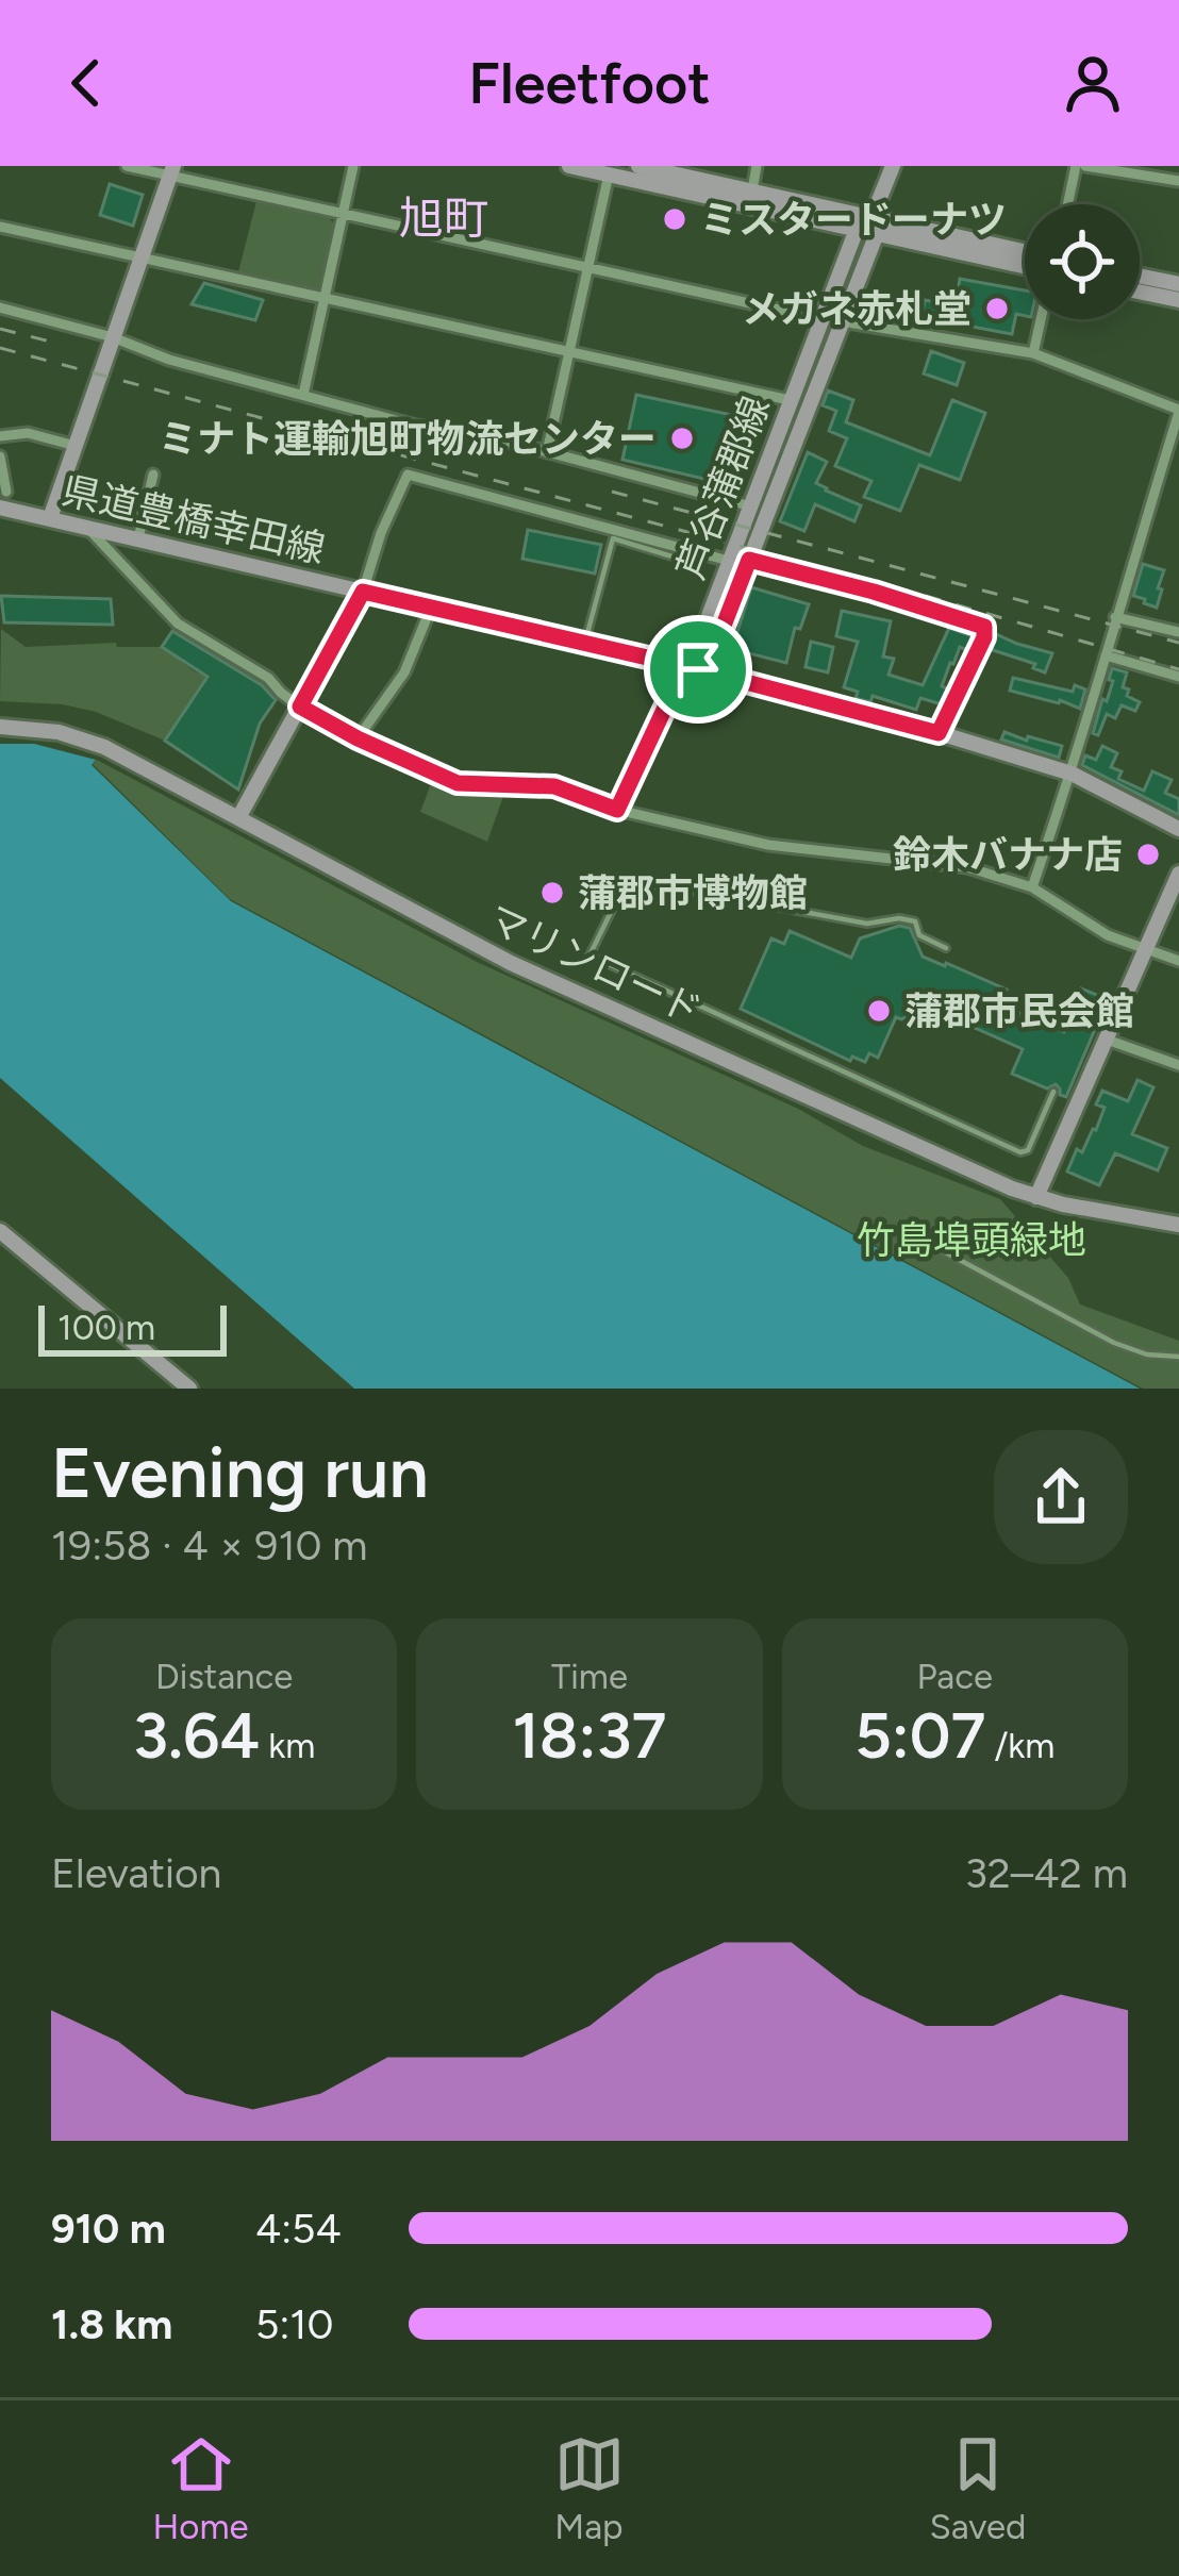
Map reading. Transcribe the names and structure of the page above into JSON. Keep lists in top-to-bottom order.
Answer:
{
  "streets": {
    "main road": ["芦谷蒲郡線", "県道豊橋幸田線", "マリンロード"]
  },
  "crossings": [
    ["芦谷蒲郡線", "県道豊橋幸田線"]
  ],
  "districts": ["旭町"],
  "parks": ["竹島埠頭緑地"],
  "places": [
    "ミスタードーナツ",
    "メガネ赤札堂",
    "ミナト運輸旭町物流センター",
    "鈴木バナナ店",
    "蒲郡市博物館",
    "蒲郡市民会館"
  ],
  "scale_bar": "100 m",
  "page": {
    "header": "Fleetfoot",
    "scale": "100 m",
    "heading": ["Evening run", "19:58 · 4 × 910 m"],
    "stats": [
      ["Distance", "3.64 km"],
      ["Time", "18:37"],
      ["Pace", "5:07 /km"]
    ],
    "chart": ["Elevation", "32–42 m"],
    "list": [
      {
        "name": "910 m",
        "note": "4:54"
      },
      {
        "name": "1.8 km",
        "note": "5:10"
      }
    ],
    "tabs": ["Home", "Map", "Saved"]
  }
}
